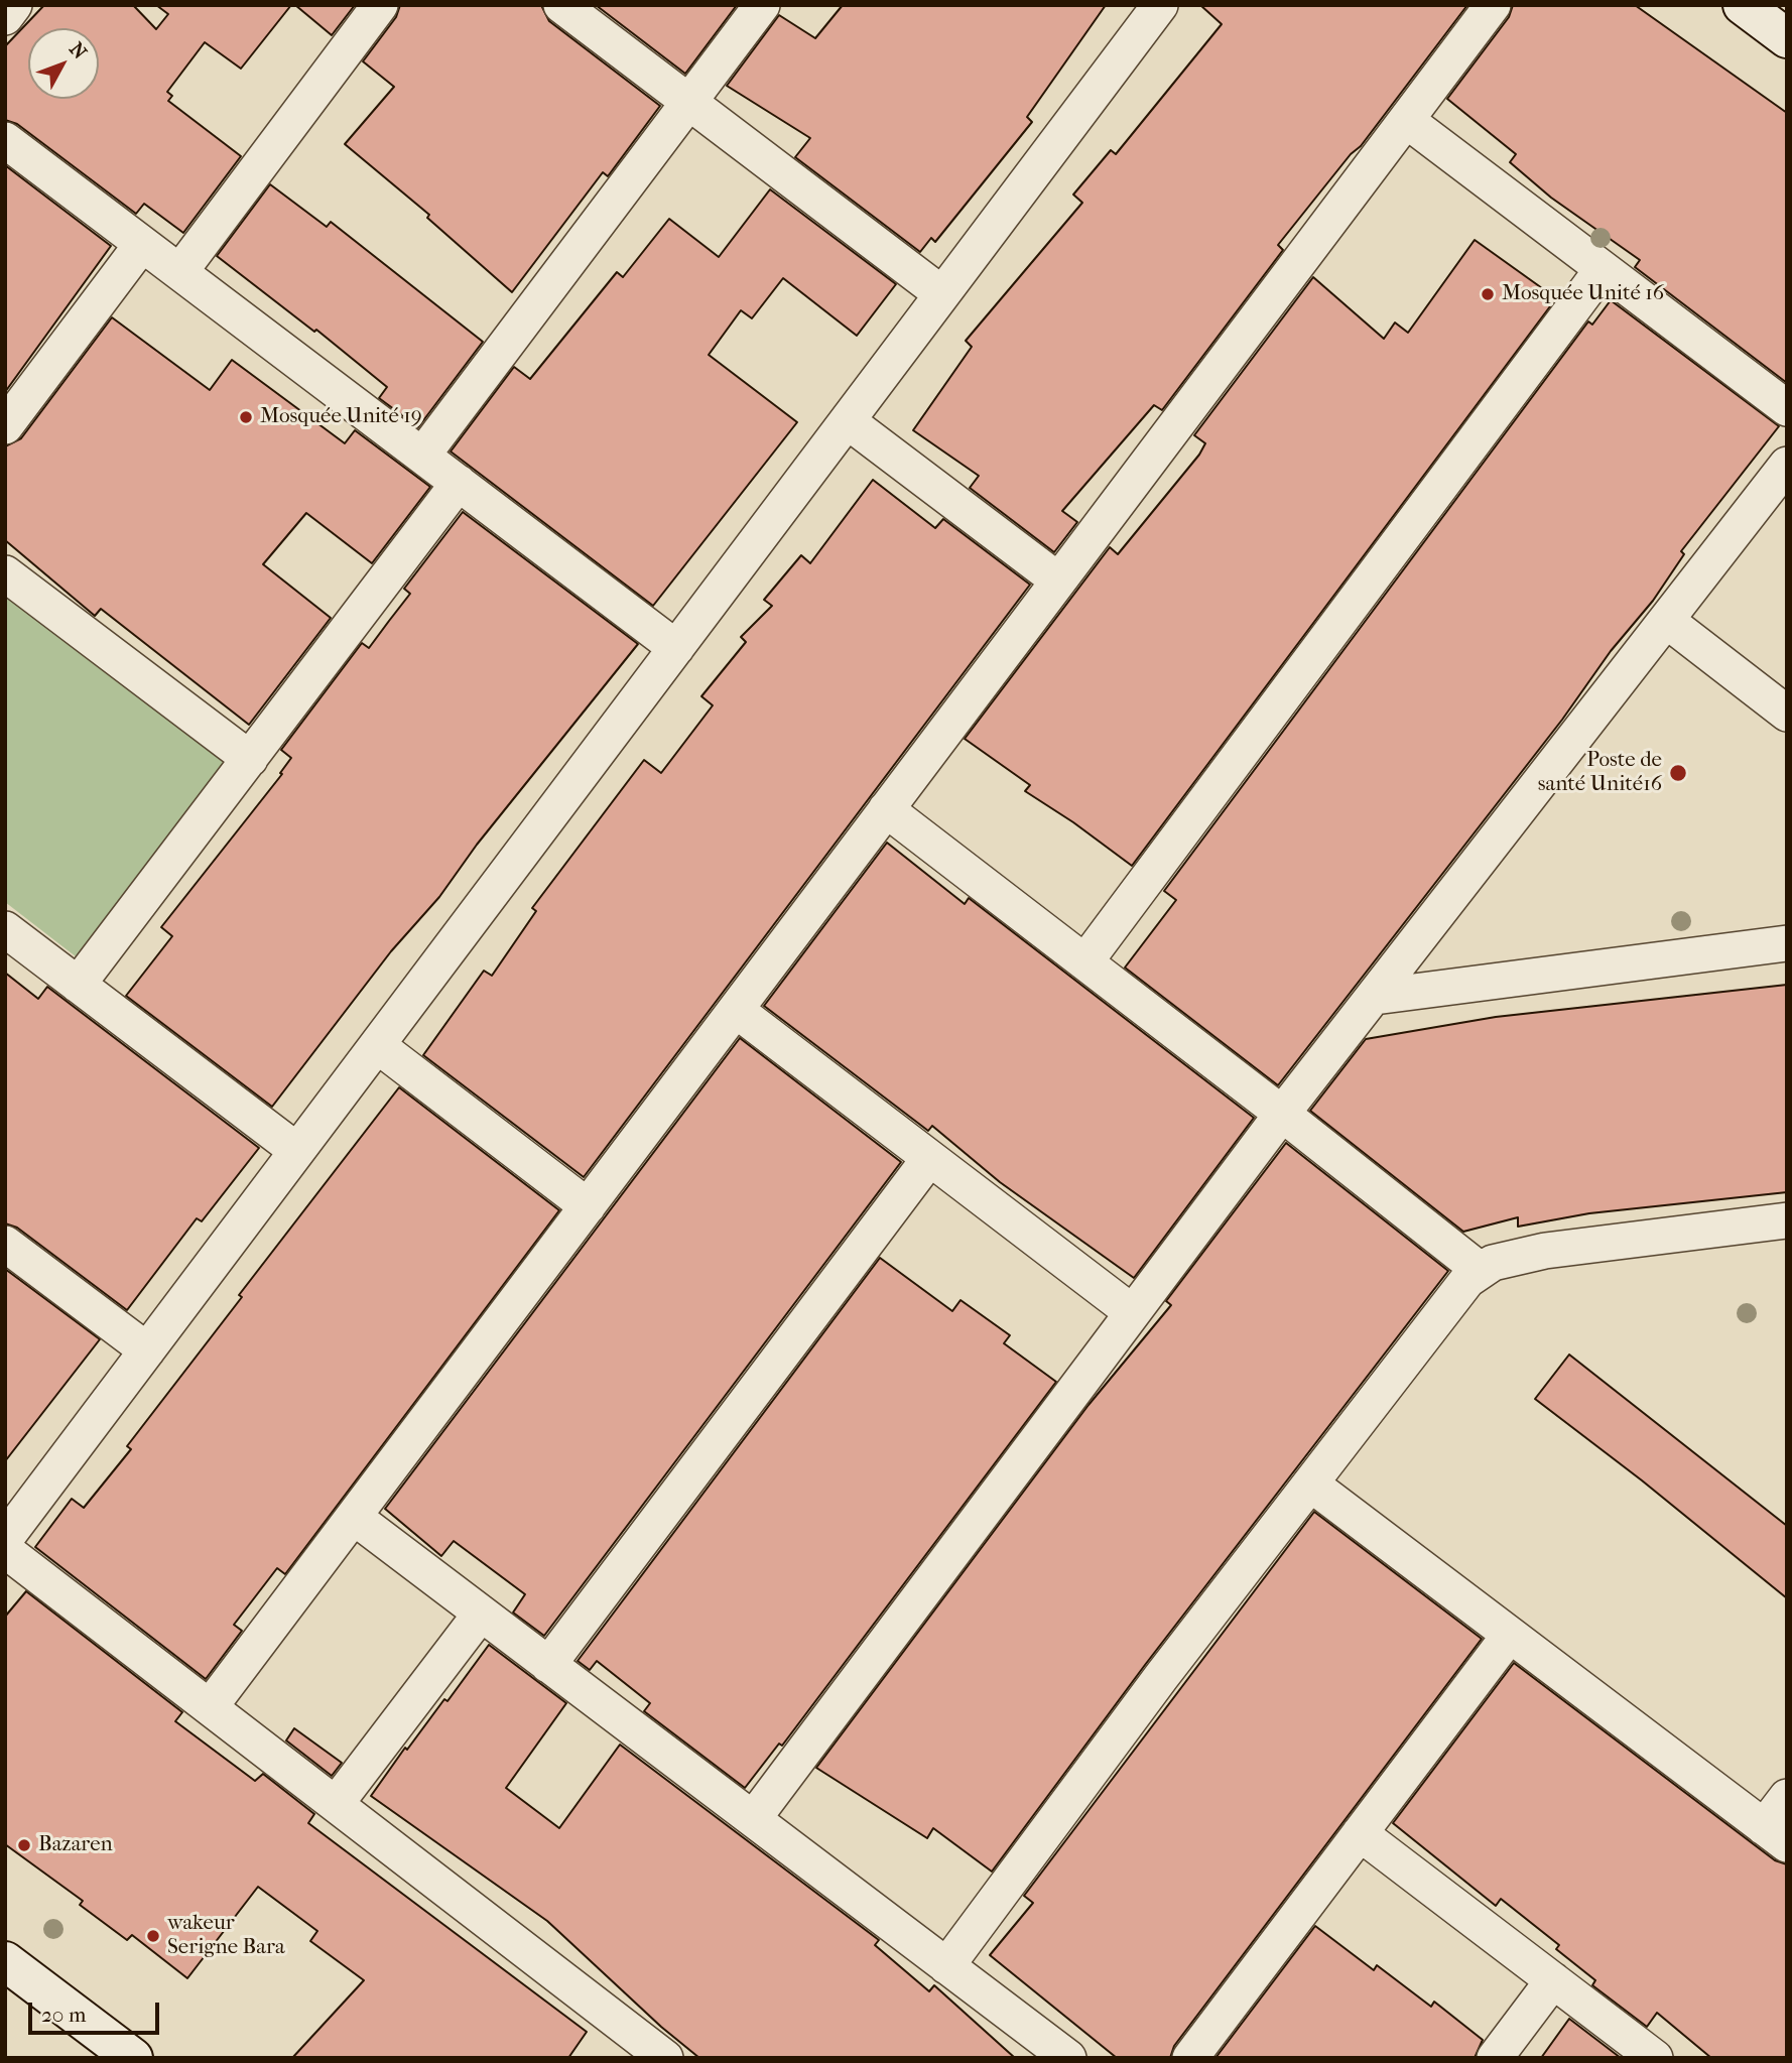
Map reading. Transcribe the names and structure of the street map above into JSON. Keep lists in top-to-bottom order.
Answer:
{
  "places": [
    "Mosquée Unité 16",
    "Mosquée Unité 19",
    "Poste de santé Unité16",
    "Bazaren",
    "wakeur Serigne Bara"
  ],
  "scale_bar": "20 m",
  "north": "top right"
}
